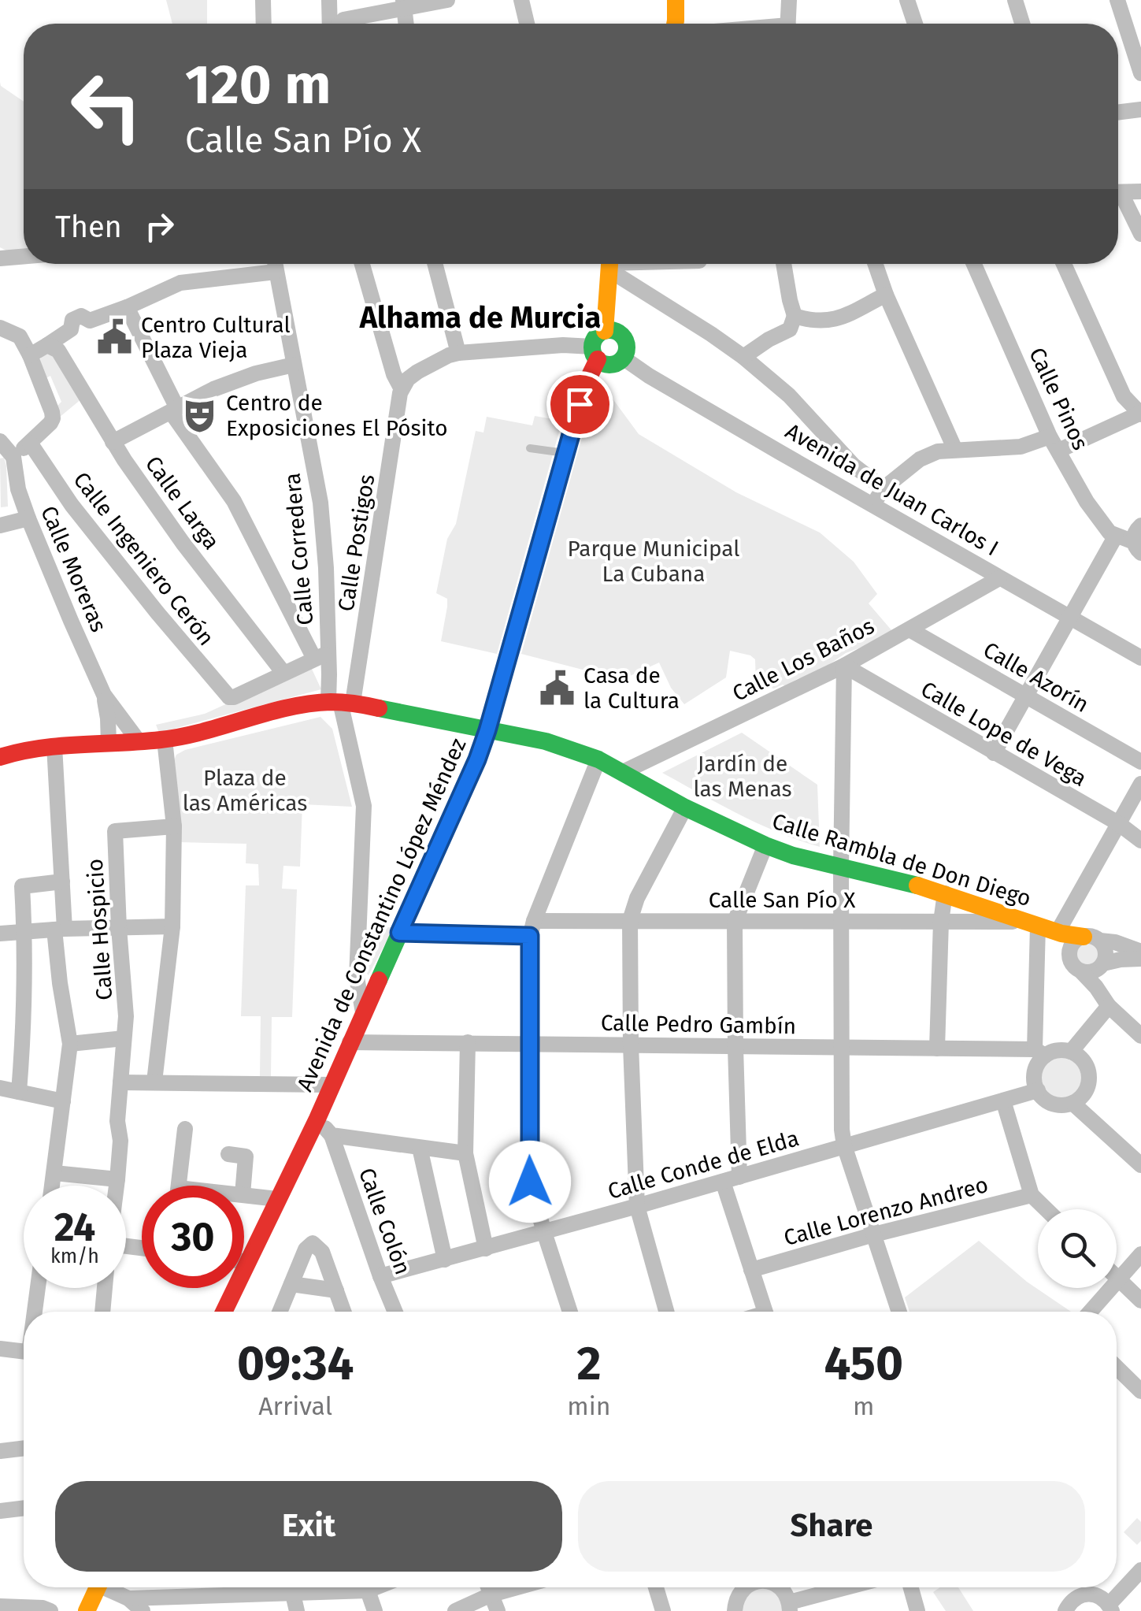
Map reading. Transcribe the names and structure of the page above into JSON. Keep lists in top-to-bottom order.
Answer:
{
  "streets": {
    "main road": ["Calle Rambla de Don Diego", "Avenida de Constantino López Méndez"],
    "street": [
      "Calle Pinos",
      "Avenida de Juan Carlos I",
      "Calle Larga",
      "Calle Postigos",
      "Calle Corredera",
      "Calle Ingeniero Cerón",
      "Calle Moreras",
      "Calle Los Baños",
      "Calle Azorín",
      "Calle Lope de Vega",
      "Calle San Pío X",
      "Calle Hospicio",
      "Calle Pedro Gambín",
      "Calle Conde de Elda",
      "Calle Lorenzo Andreo",
      "Calle Colón"
    ]
  },
  "crossings": [
    ["Avenida de Juan Carlos I", "Calle Los Baños"],
    ["Avenida de Juan Carlos I", "Avenida de Constantino López Méndez"],
    ["Calle Postigos", "Calle Corredera"],
    ["Calle Postigos", "Calle Rambla de Don Diego"],
    ["Calle Corredera", "Calle Rambla de Don Diego"],
    ["Calle Los Baños", "Calle Azorín"],
    ["Calle Los Baños", "Calle Lope de Vega"],
    ["Calle Los Baños", "Calle Rambla de Don Diego"],
    ["Calle Rambla de Don Diego", "Calle San Pío X"],
    ["Calle Rambla de Don Diego", "Avenida de Constantino López Méndez"],
    ["Calle San Pío X", "Avenida de Constantino López Méndez"],
    ["Avenida de Constantino López Méndez", "Calle Pedro Gambín"],
    ["Calle Pedro Gambín", "Calle Conde de Elda"],
    ["Calle Conde de Elda", "Calle Colón"]
  ],
  "districts": ["Alhama de Murcia"],
  "parks": ["Parque Municipal La Cubana", "Jardín de las Menas", "Plaza de las Américas"],
  "places": {
    "public building": ["Centro Cultural Plaza Vieja", "Casa de la Cultura"],
    "theatre": ["Centro de Exposiciones El Pósito"]
  },
  "page": {
    "turn": ["120 m", "Calle San Pío X"],
    "then": "Then",
    "speed": "24 km/h",
    "limit": "30",
    "eta": [
      "09:34",
      "Arrival",
      "2",
      "min",
      "450",
      "m"
    ],
    "buttons": ["Exit", "Share"]
  }
}
